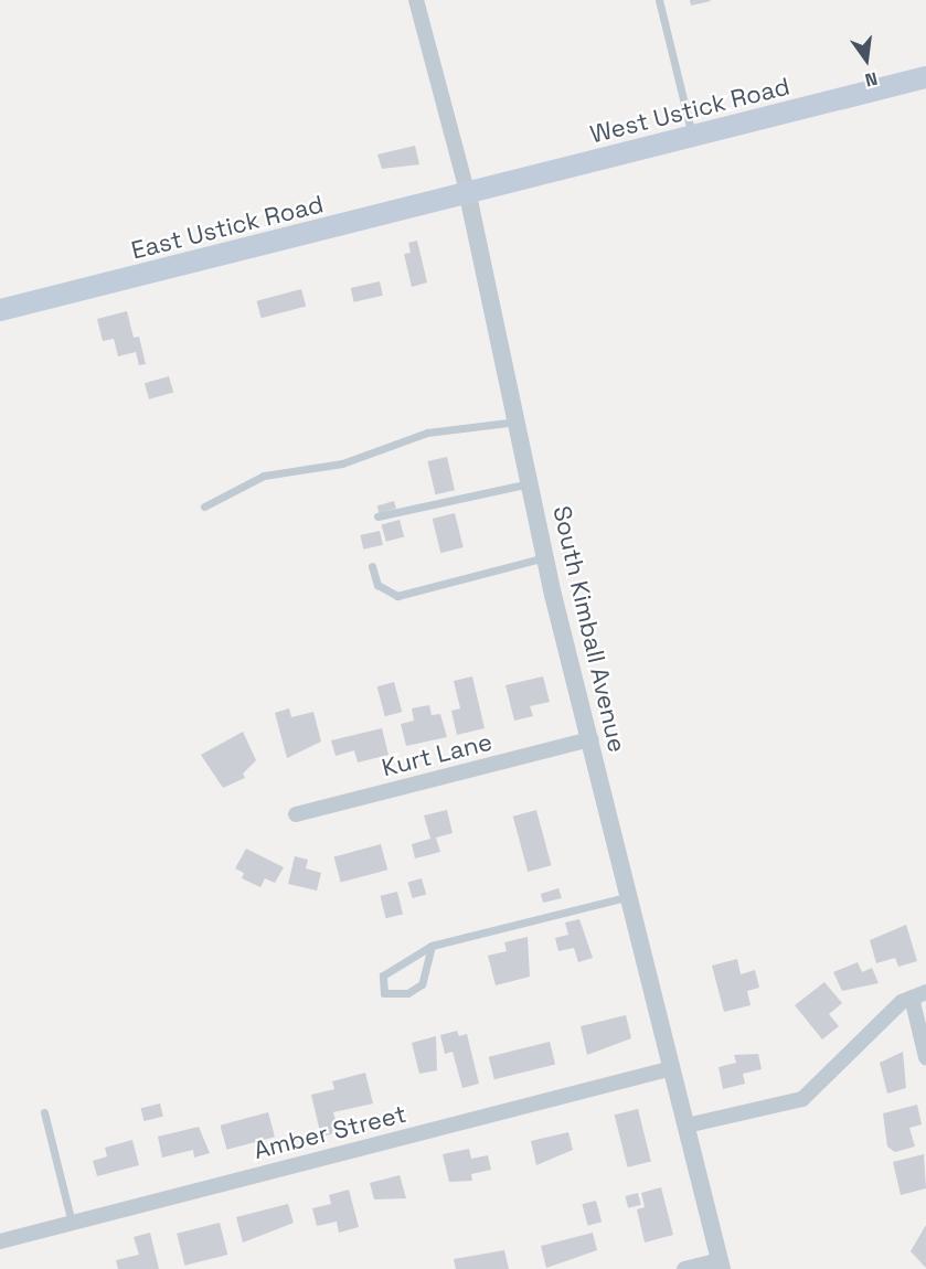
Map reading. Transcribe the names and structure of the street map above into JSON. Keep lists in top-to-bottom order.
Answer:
{
  "streets": {
    "main road": ["West Ustick Road", "East Ustick Road"],
    "street": ["South Kimball Avenue", "Kurt Lane", "Amber Street"]
  },
  "crossings": [
    ["West Ustick Road", "East Ustick Road"],
    ["West Ustick Road", "South Kimball Avenue"],
    ["East Ustick Road", "South Kimball Avenue"],
    ["South Kimball Avenue", "Kurt Lane"],
    ["South Kimball Avenue", "Amber Street"]
  ],
  "north": "bottom"
}
